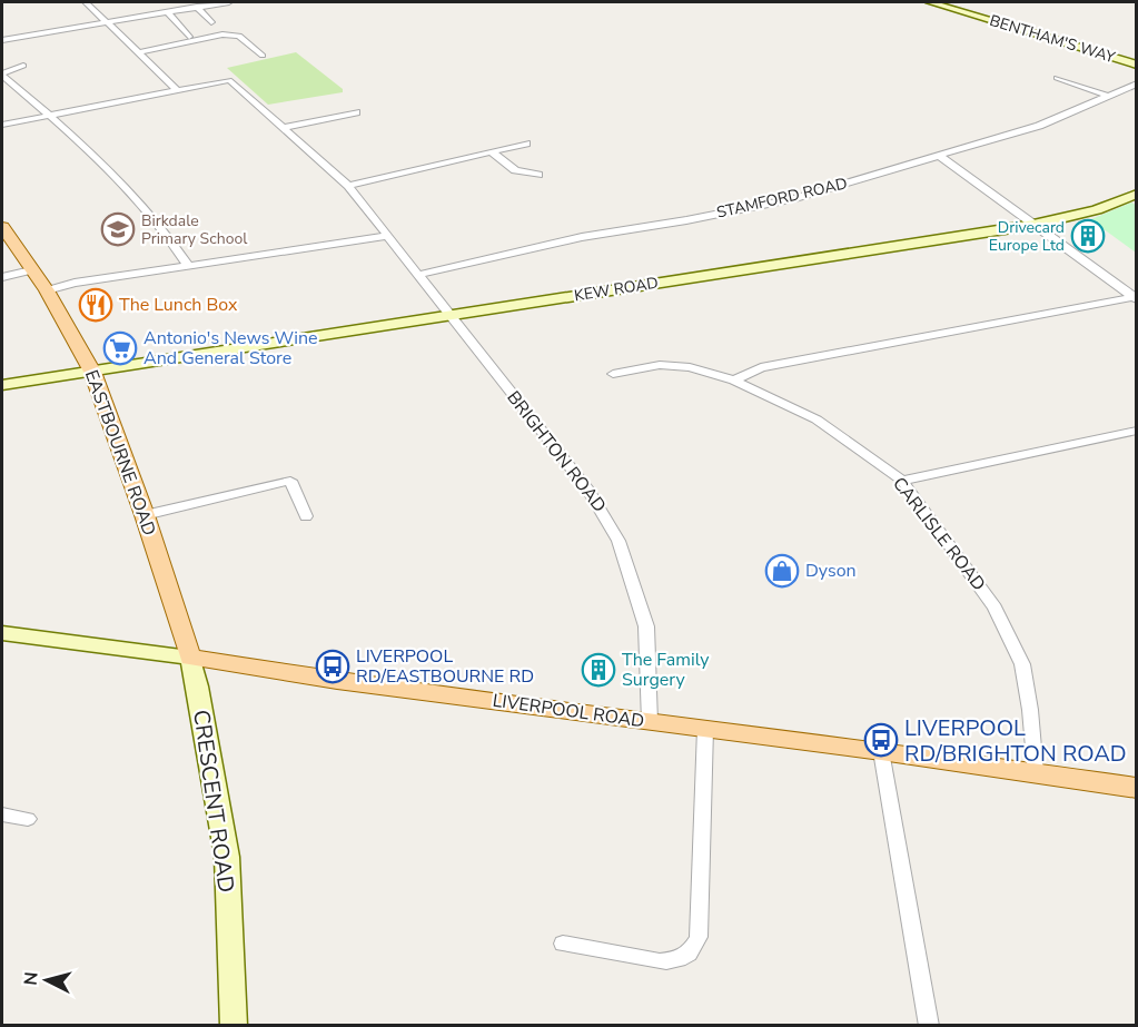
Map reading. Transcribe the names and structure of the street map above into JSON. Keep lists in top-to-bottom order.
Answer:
{
  "streets": {
    "main road": [
      "BENTHAM'S WAY",
      "KEW ROAD",
      "EASTBOURNE ROAD",
      "LIVERPOOL ROAD",
      "CRESCENT ROAD"
    ],
    "street": ["STAMFORD ROAD", "BRIGHTON ROAD", "CARLISLE ROAD"]
  },
  "crossings": [
    ["STAMFORD ROAD", "BRIGHTON ROAD"],
    ["KEW ROAD", "BRIGHTON ROAD"],
    ["KEW ROAD", "EASTBOURNE ROAD"],
    ["BRIGHTON ROAD", "LIVERPOOL ROAD"],
    ["EASTBOURNE ROAD", "LIVERPOOL ROAD"],
    ["EASTBOURNE ROAD", "CRESCENT ROAD"],
    ["CARLISLE ROAD", "LIVERPOOL ROAD"],
    ["LIVERPOOL ROAD", "CRESCENT ROAD"]
  ],
  "places": {
    "school or university": ["Birkdale Primary School"],
    "building": ["Drivecard Europe Ltd", "The Family Surgery"],
    "restaurant": ["The Lunch Box"],
    "supermarket": ["Antonio's News Wine And General Store"],
    "shop": ["Dyson"],
    "bus stop": ["LIVERPOOL RD/EASTBOURNE RD", "LIVERPOOL RD/BRIGHTON ROAD"]
  },
  "north": "left"
}
